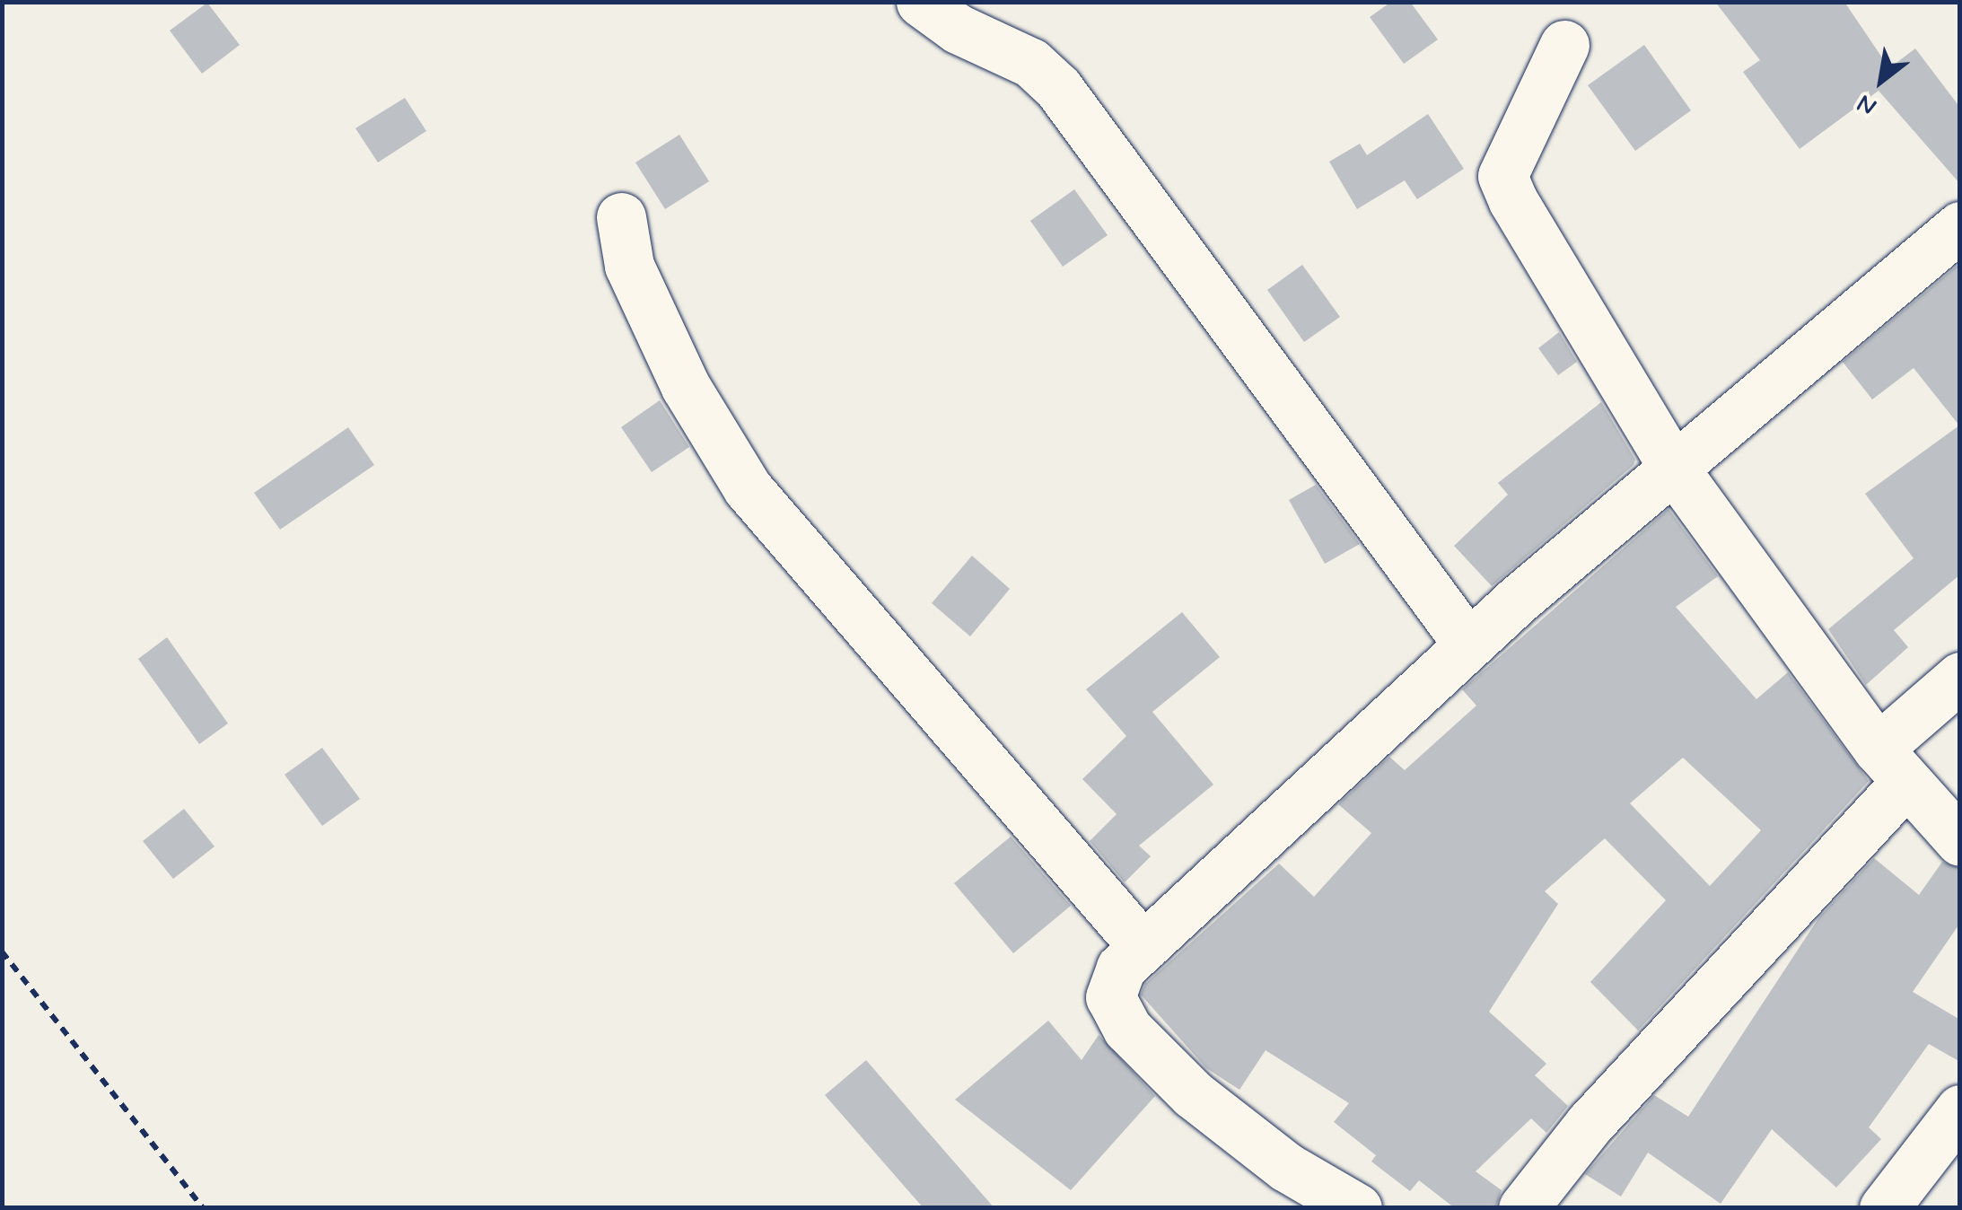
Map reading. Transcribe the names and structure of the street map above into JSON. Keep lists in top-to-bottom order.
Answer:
{
  "north": "bottom left"
}
